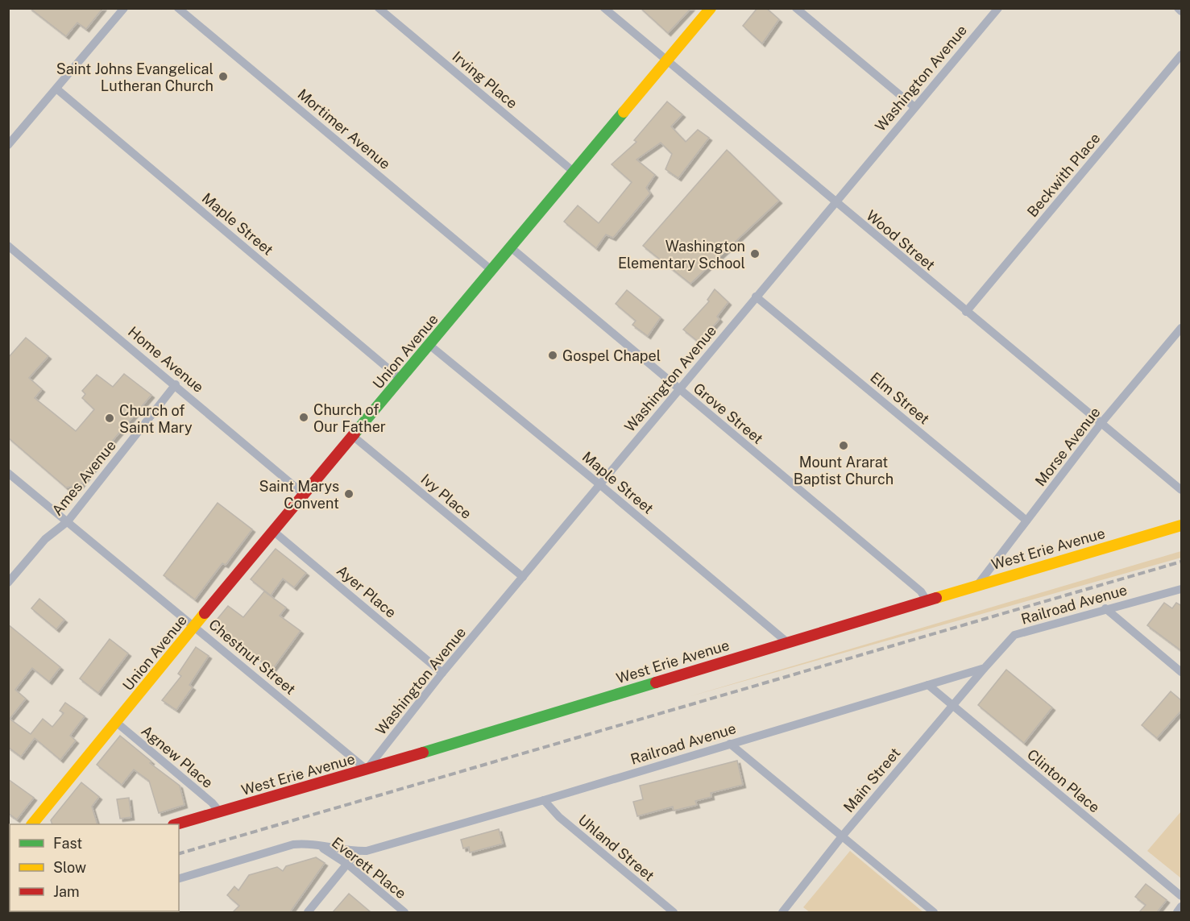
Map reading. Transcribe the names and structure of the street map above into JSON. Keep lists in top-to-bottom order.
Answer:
{
  "streets": {
    "main road": ["Union Avenue", "West Erie Avenue"],
    "street": [
      "Washington Avenue",
      "Irving Place",
      "Mortimer Avenue",
      "Beckwith Place",
      "Maple Street",
      "Wood Street",
      "Home Avenue",
      "Elm Street",
      "Grove Street",
      "Morse Avenue",
      "Ames Avenue",
      "Ivy Place",
      "Ayer Place",
      "Railroad Avenue",
      "Chestnut Street",
      "Agnew Place",
      "Main Street",
      "Clinton Place",
      "Uhland Street",
      "Everett Place"
    ]
  },
  "crossings": [
    ["Washington Avenue", "Maple Street"],
    ["Washington Avenue", "Wood Street"],
    ["Washington Avenue", "Elm Street"],
    ["Washington Avenue", "Grove Street"],
    ["Washington Avenue", "Ivy Place"],
    ["Washington Avenue", "West Erie Avenue"],
    ["Washington Avenue", "Ayer Place"],
    ["Washington Avenue", "Chestnut Street"],
    ["Irving Place", "Union Avenue"],
    ["Mortimer Avenue", "Union Avenue"],
    ["Beckwith Place", "Wood Street"],
    ["Maple Street", "Union Avenue"],
    ["Maple Street", "West Erie Avenue"],
    ["Wood Street", "Union Avenue"],
    ["Wood Street", "Morse Avenue"],
    ["Union Avenue", "Home Avenue"],
    ["Union Avenue", "Grove Street"],
    ["Union Avenue", "Ivy Place"],
    ["Union Avenue", "Ayer Place"],
    ["Union Avenue", "Chestnut Street"],
    ["Union Avenue", "Agnew Place"],
    ["Home Avenue", "Ames Avenue"],
    ["Elm Street", "Morse Avenue"],
    ["Grove Street", "West Erie Avenue"],
    ["Morse Avenue", "West Erie Avenue"],
    ["Ames Avenue", "Chestnut Street"],
    ["West Erie Avenue", "Chestnut Street"],
    ["West Erie Avenue", "Agnew Place"],
    ["Railroad Avenue", "Main Street"],
    ["Railroad Avenue", "Clinton Place"],
    ["Railroad Avenue", "Uhland Street"],
    ["Railroad Avenue", "Everett Place"],
    ["Main Street", "Clinton Place"]
  ],
  "places": [
    "Saint Johns Evangelical Lutheran Church",
    "Washington Elementary School",
    "Gospel Chapel",
    "Church of Our Father",
    "Church of Saint Mary",
    "Mount Ararat Baptist Church",
    "Saint Marys Convent"
  ],
  "legend": ["Fast", "Slow", "Jam"]
}
